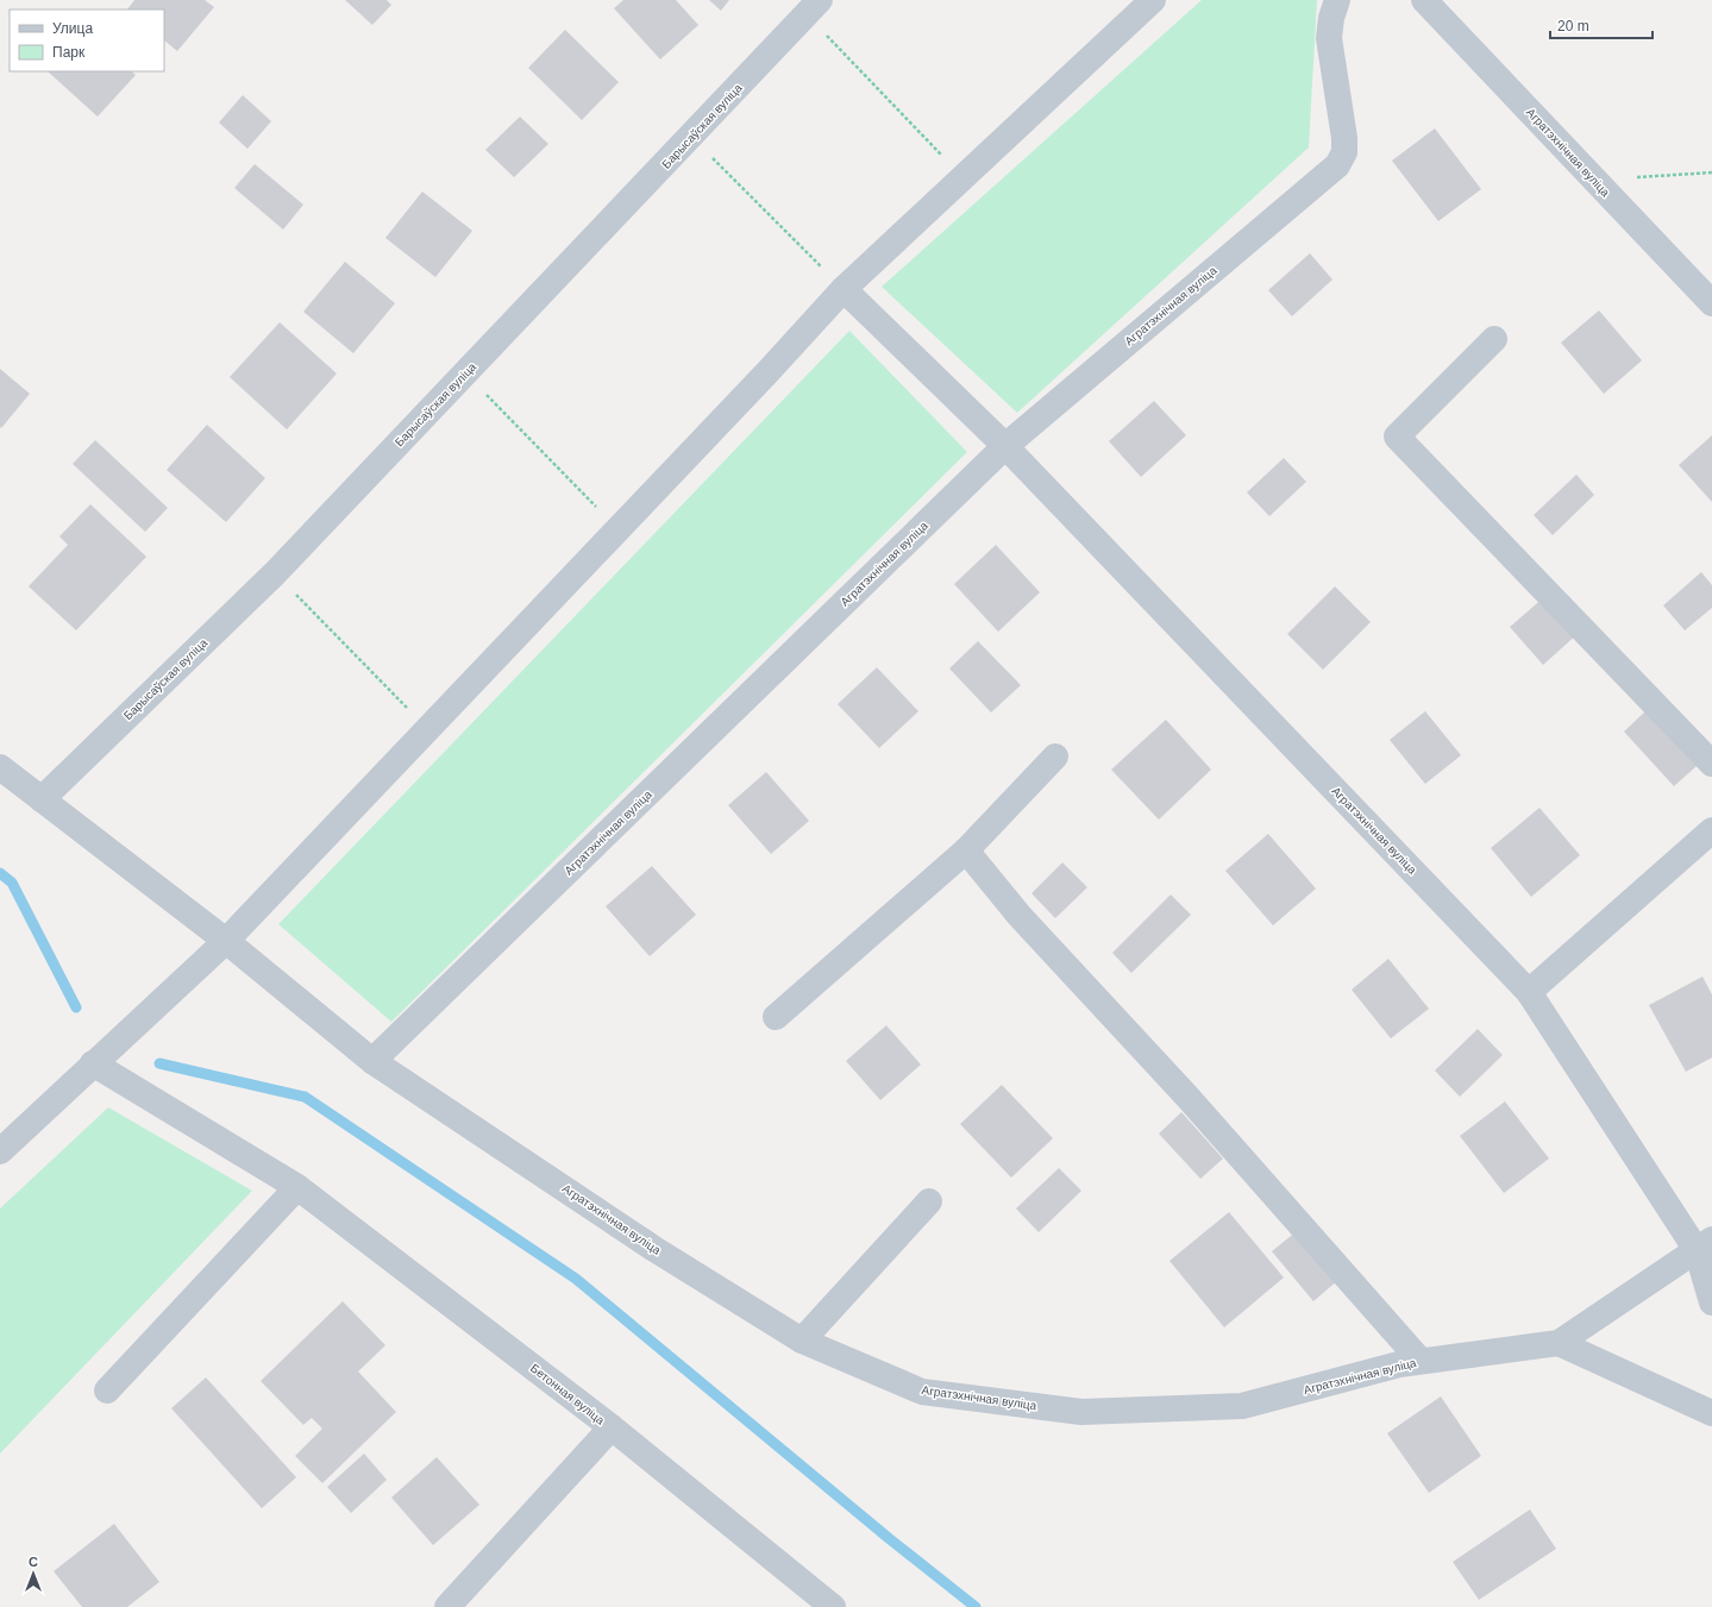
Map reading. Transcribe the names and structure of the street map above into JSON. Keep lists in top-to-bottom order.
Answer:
{
  "streets": {
    "street": ["Барысаўская вуліца", "Агратэхнічная вуліца", "Бетонная вуліца"]
  },
  "legend": ["Улица", "Парк"],
  "scale_bar": "20 m",
  "north": "top"
}
